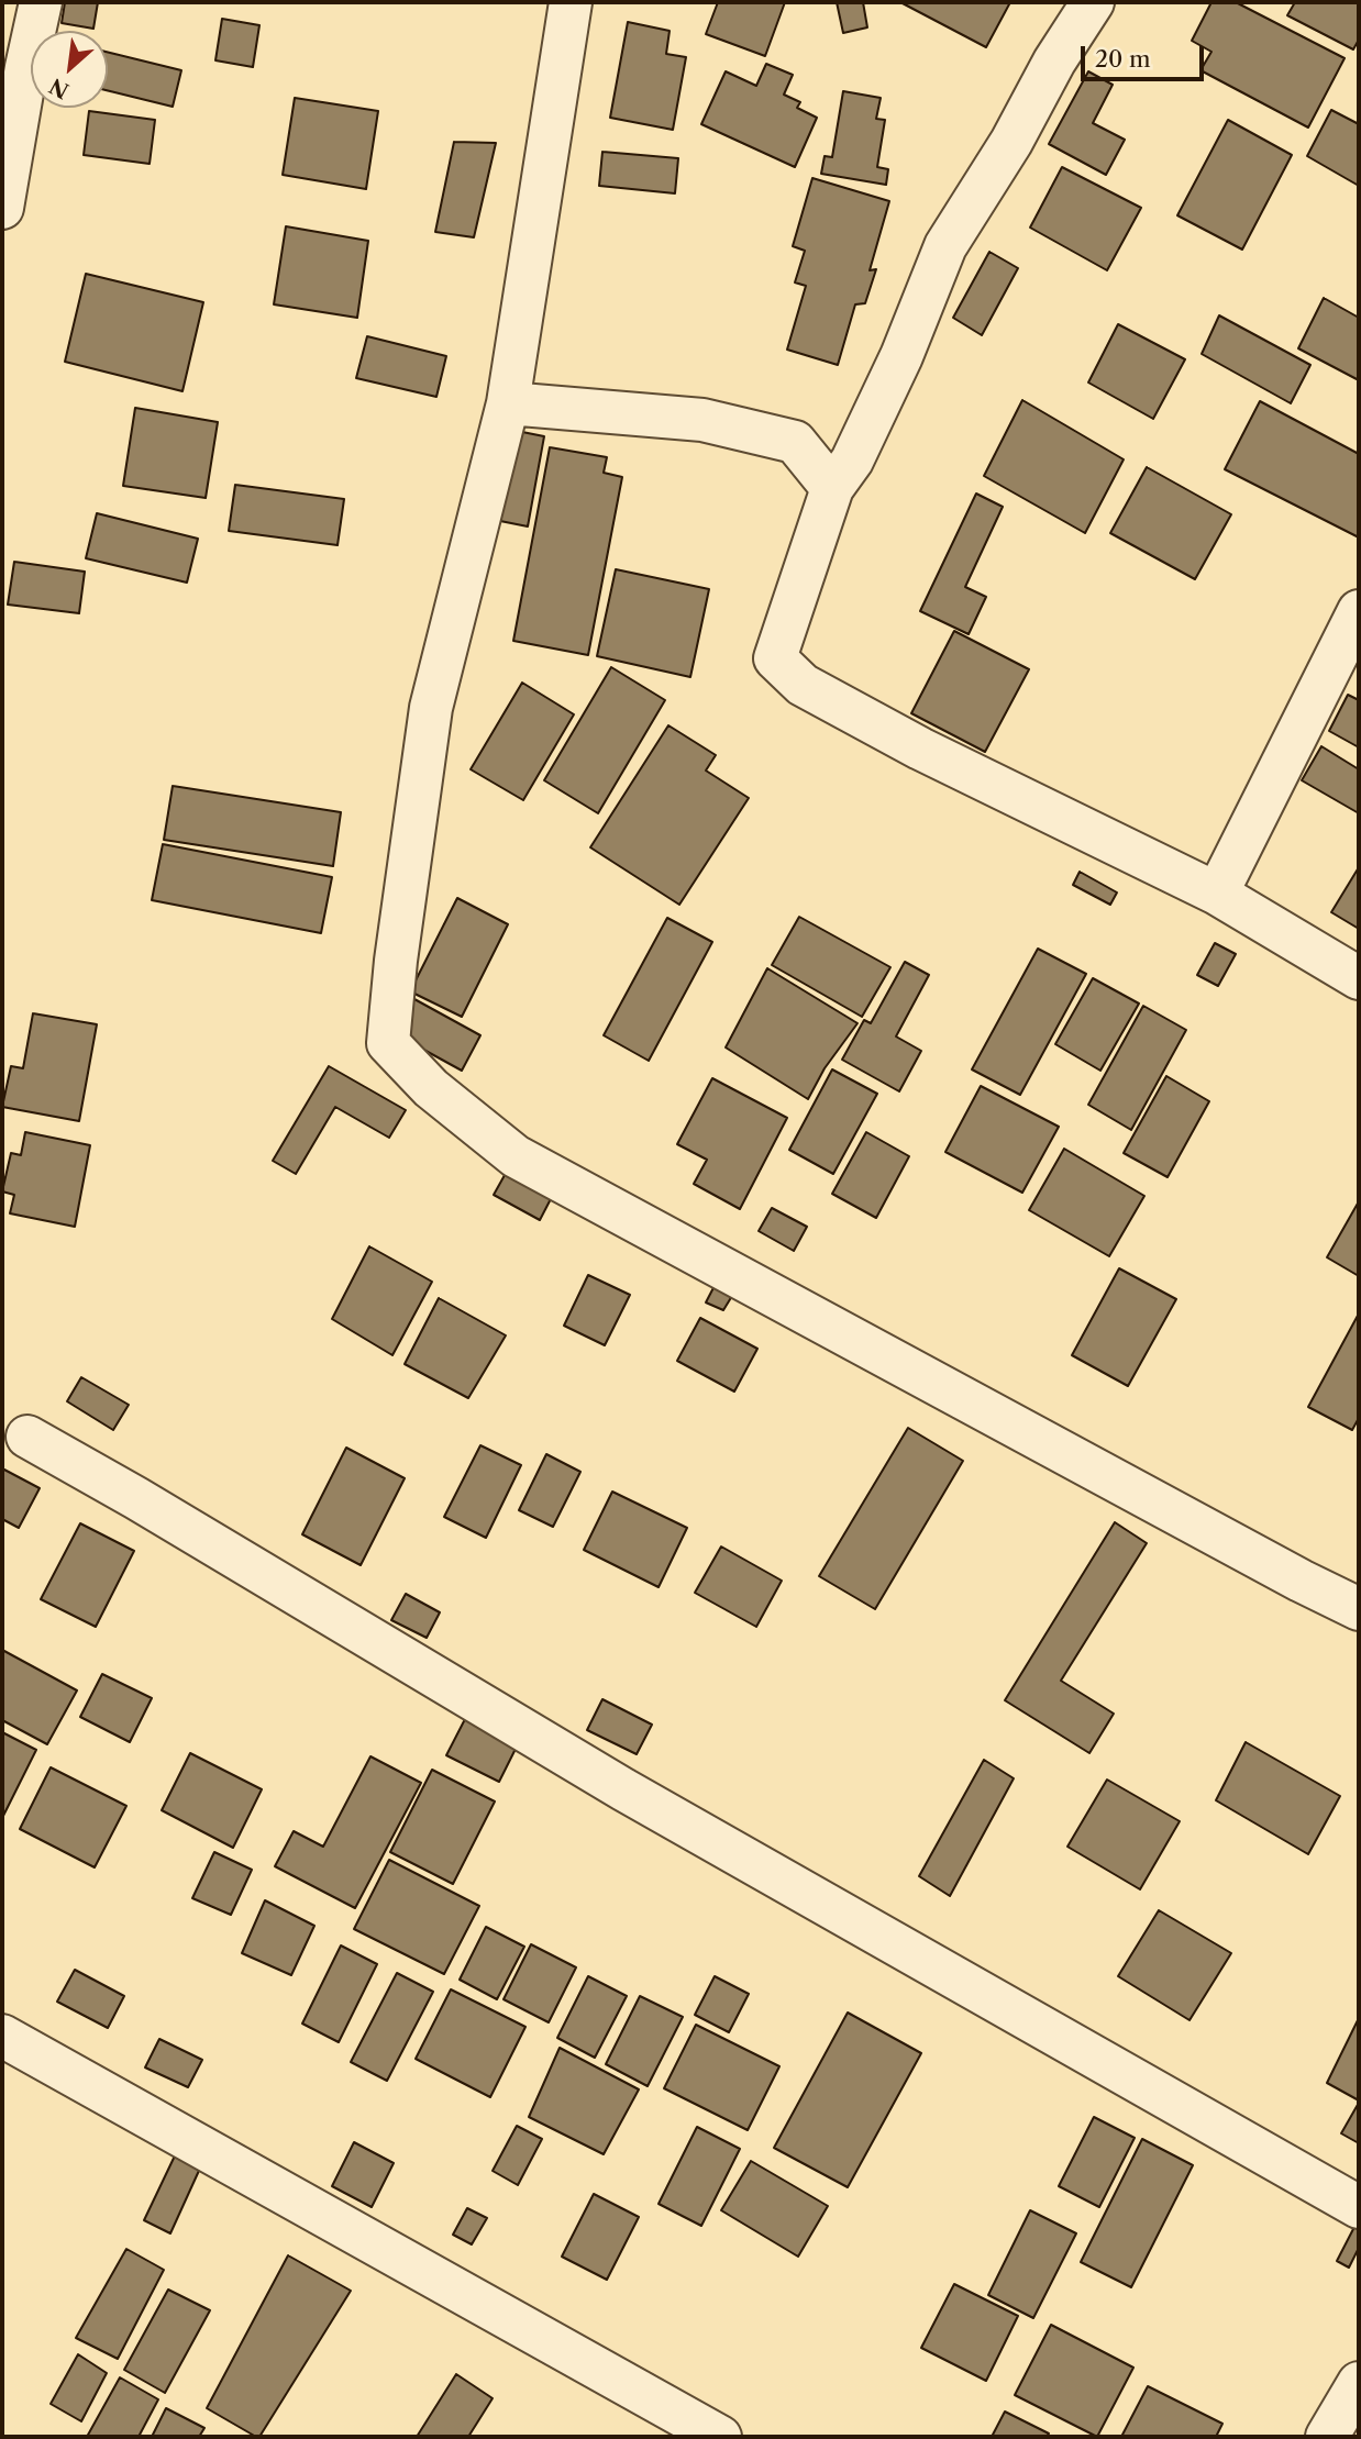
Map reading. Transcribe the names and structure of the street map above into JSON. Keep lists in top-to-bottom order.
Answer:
{
  "scale_bar": "20 m",
  "north": "bottom left"
}
